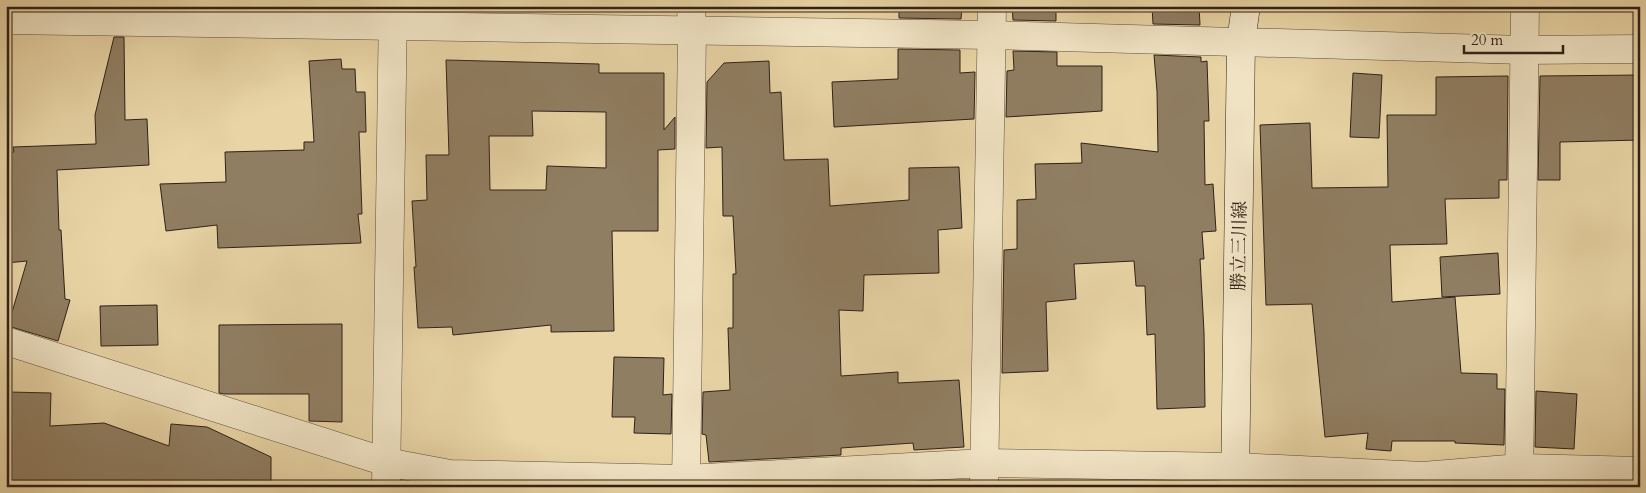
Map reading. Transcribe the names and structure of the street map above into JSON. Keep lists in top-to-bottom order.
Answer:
{
  "streets": {
    "street": ["勝立三川線"]
  },
  "scale_bar": "20 m"
}
